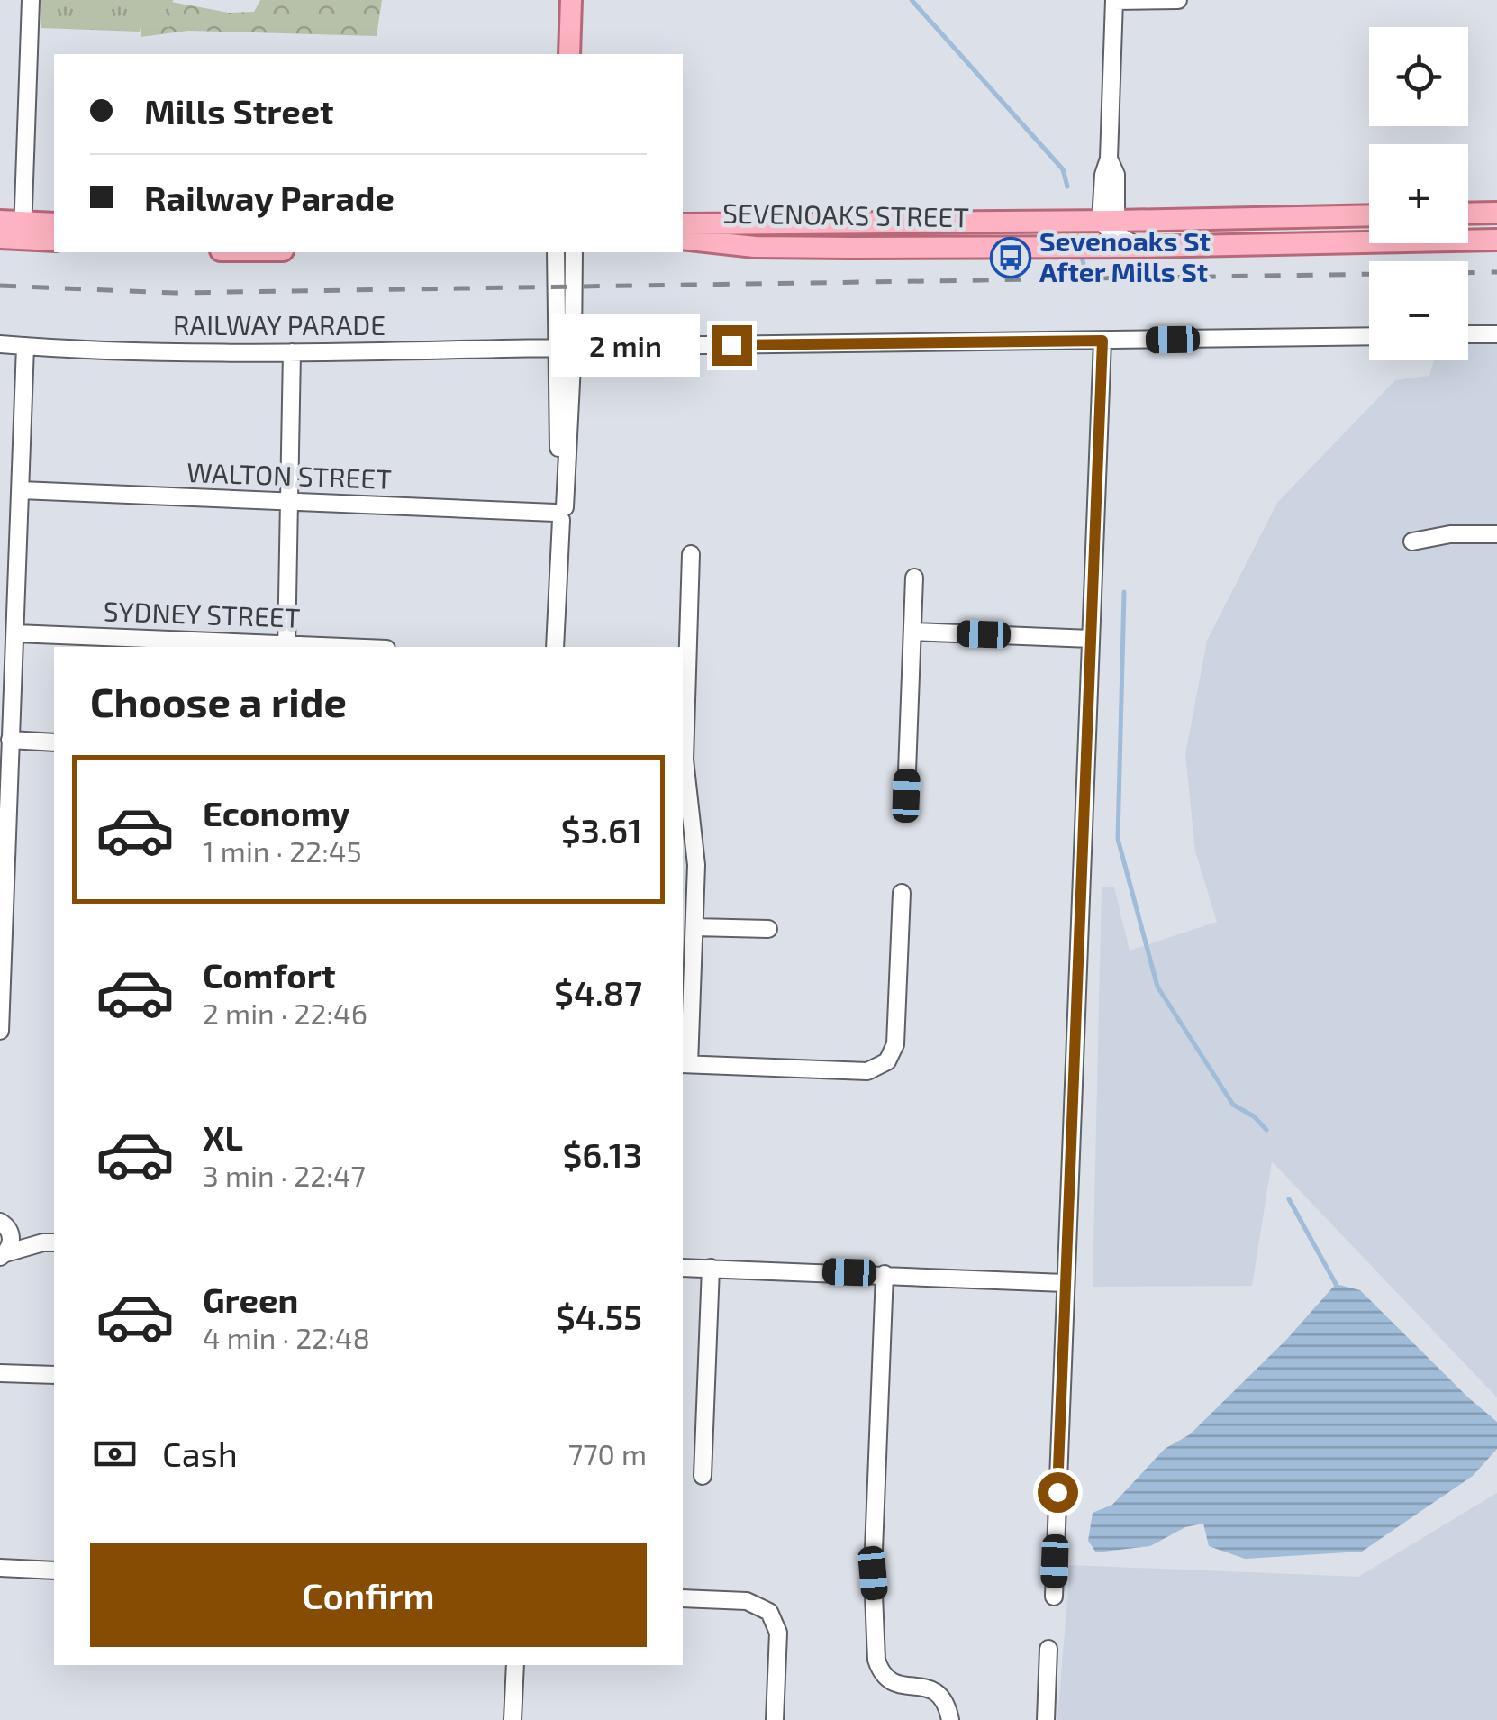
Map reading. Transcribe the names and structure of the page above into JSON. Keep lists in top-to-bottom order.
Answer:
{
  "streets": {
    "main road": ["SEVENOAKS STREET"],
    "street": ["RAILWAY PARADE", "WALTON STREET", "SYDNEY STREET"]
  },
  "places": {
    "bus stop": ["Sevenoaks St After Mills St"]
  },
  "page": {
    "map_buttons": ["+", "−"],
    "banner": ["Mills Street", "Railway Parade"],
    "bubble": "2 min",
    "heading": "Choose a ride",
    "list": [
      {
        "name": "Economy",
        "note": "1 min · 22:45",
        "value": "$3.61"
      },
      {
        "name": "Comfort",
        "note": "2 min · 22:46",
        "value": "$4.87"
      },
      {
        "name": "XL",
        "note": "3 min · 22:47",
        "value": "$6.13"
      },
      {
        "name": "Green",
        "note": "4 min · 22:48",
        "value": "$4.55"
      }
    ],
    "pay": ["Cash", "770 m"],
    "buttons": "Confirm"
  }
}
